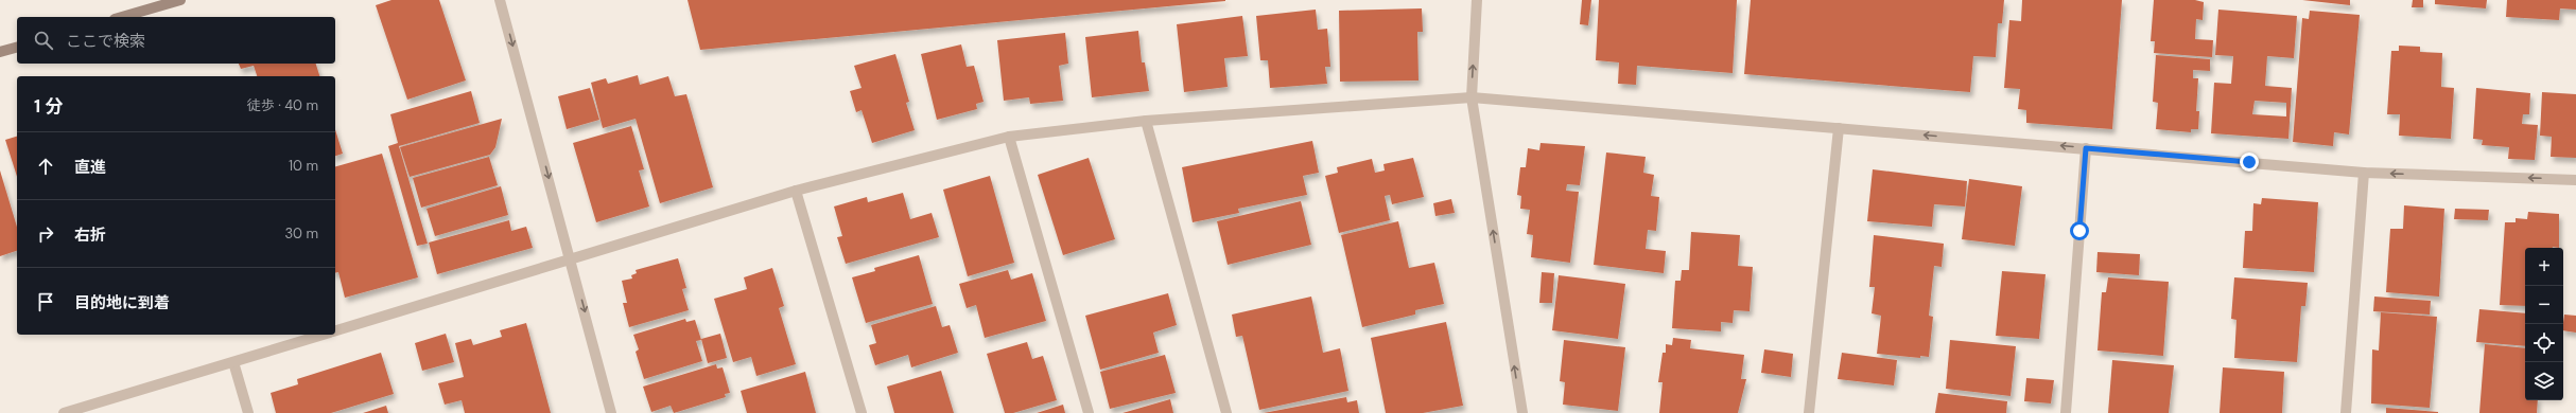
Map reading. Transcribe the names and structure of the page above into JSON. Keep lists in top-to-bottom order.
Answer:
{
  "page": {
    "search": "ここで検索",
    "heading": ["1 分", "徒歩 · 40 m"],
    "list": [
      ["直進", "10 m"],
      ["右折", "30 m"],
      "目的地に到着"
    ],
    "map_buttons": ["+", "−"]
  }
}
